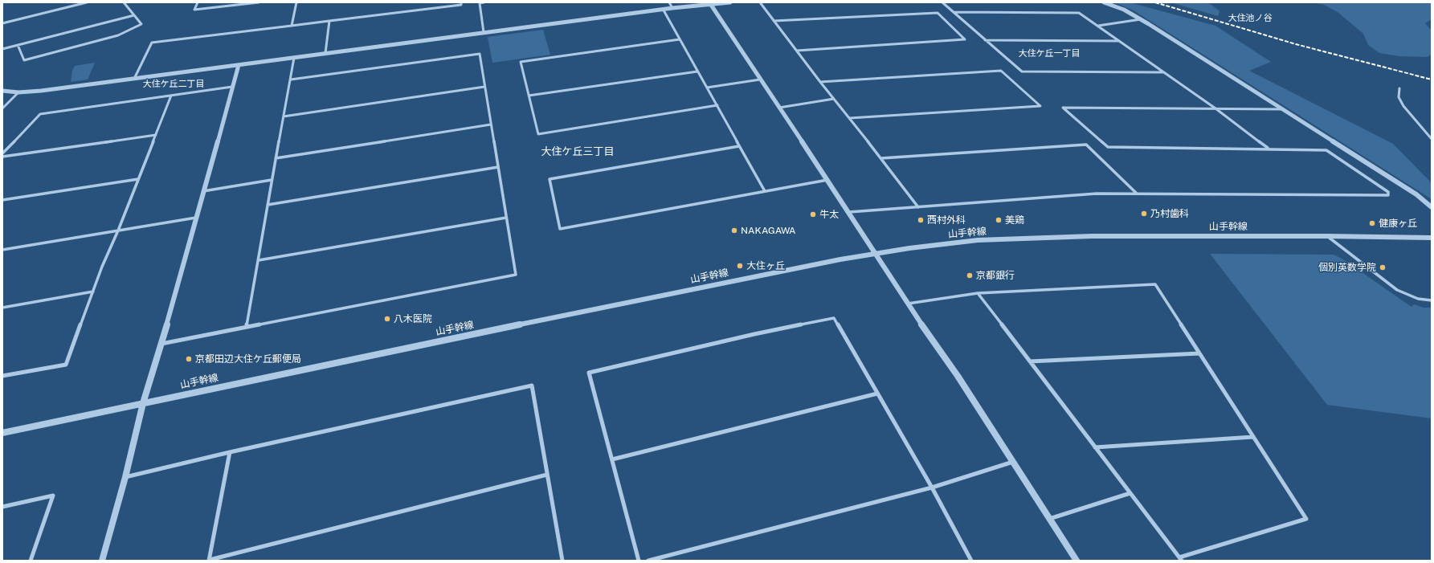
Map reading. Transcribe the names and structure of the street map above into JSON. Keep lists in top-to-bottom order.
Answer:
{
  "streets": {
    "street": ["山手幹線"]
  },
  "districts": [
    "大住池ノ谷",
    "大住ケ丘一丁目",
    "大住ケ丘二丁目",
    "大住ケ丘三丁目"
  ],
  "places": [
    "乃村歯科",
    "牛太",
    "西村外科",
    "美鶏",
    "健康ヶ丘",
    "NAKAGAWA",
    "大住ヶ丘",
    "個別英数学院",
    "京都銀行",
    "八木医院",
    "京都田辺大住ケ丘郵便局"
  ]
}
